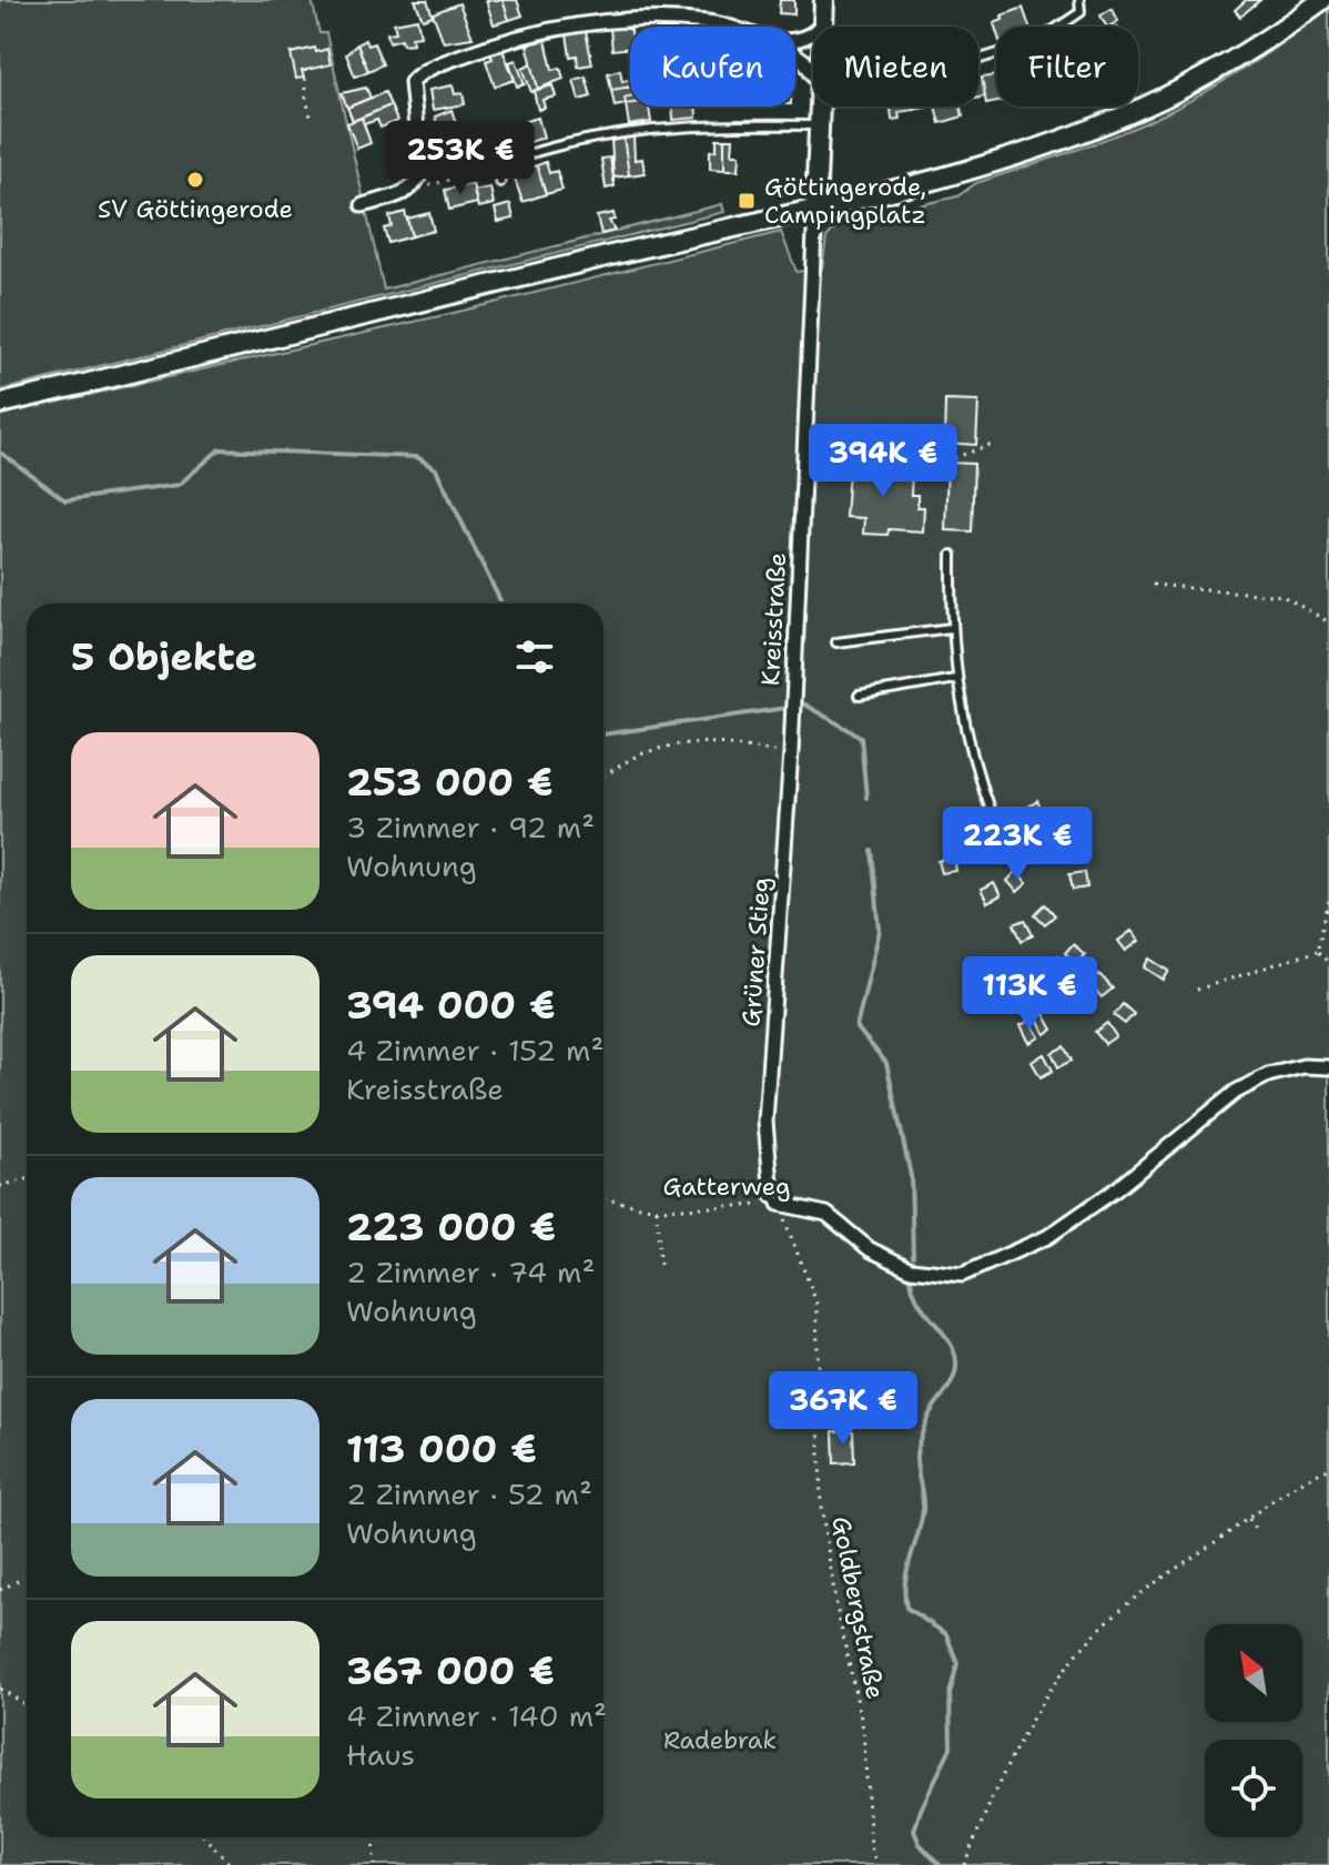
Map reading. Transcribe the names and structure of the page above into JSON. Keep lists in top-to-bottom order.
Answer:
{
  "streets": {
    "main road": ["Kreisstraße"],
    "street": ["Grüner Stieg", "Gatterweg"],
    "path": ["Goldbergstraße"]
  },
  "crossings": [
    ["Kreisstraße", "Grüner Stieg"],
    ["Grüner Stieg", "Gatterweg"],
    ["Grüner Stieg", "Goldbergstraße"],
    ["Gatterweg", "Goldbergstraße"]
  ],
  "parks": ["Radebrak"],
  "places": {
    "other": ["SV Göttingerode"],
    "transit": ["Göttingerode, Campingplatz"]
  },
  "north": "top left",
  "page": {
    "chip": ["Kaufen", "Mieten", "Filter"],
    "price": [
      "253K €",
      "394K €",
      "223K €",
      "113K €",
      "367K €"
    ],
    "heading": "5 Objekte",
    "list": [
      {
        "name": "253 000 €",
        "note": "3 Zimmer · 92 m² · Wohnung"
      },
      {
        "name": "394 000 €",
        "note": "4 Zimmer · 152 m² · Kreisstraße"
      },
      {
        "name": "223 000 €",
        "note": "2 Zimmer · 74 m² · Wohnung"
      },
      {
        "name": "113 000 €",
        "note": "2 Zimmer · 52 m² · Wohnung"
      },
      {
        "name": "367 000 €",
        "note": "4 Zimmer · 140 m² · Haus"
      }
    ]
  }
}
